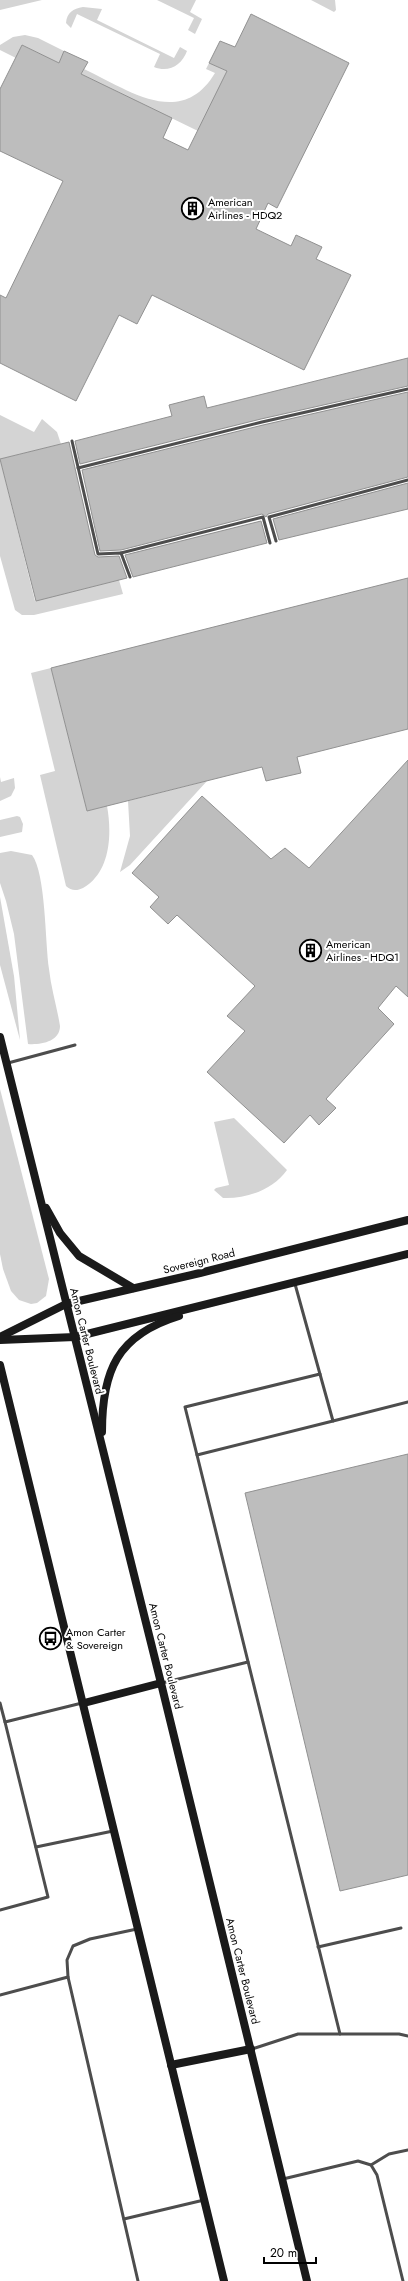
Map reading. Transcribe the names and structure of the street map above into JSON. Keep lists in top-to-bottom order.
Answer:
{
  "streets": {
    "street": ["Sovereign Road", "Amon Carter Boulevard"]
  },
  "crossings": [
    ["Sovereign Road", "Amon Carter Boulevard"]
  ],
  "places": {
    "building": ["American Airlines - HDQ2", "American Airlines - HDQ1"],
    "bus stop": ["Amon Carter & Sovereign"]
  },
  "scale_bar": "20 m"
}
